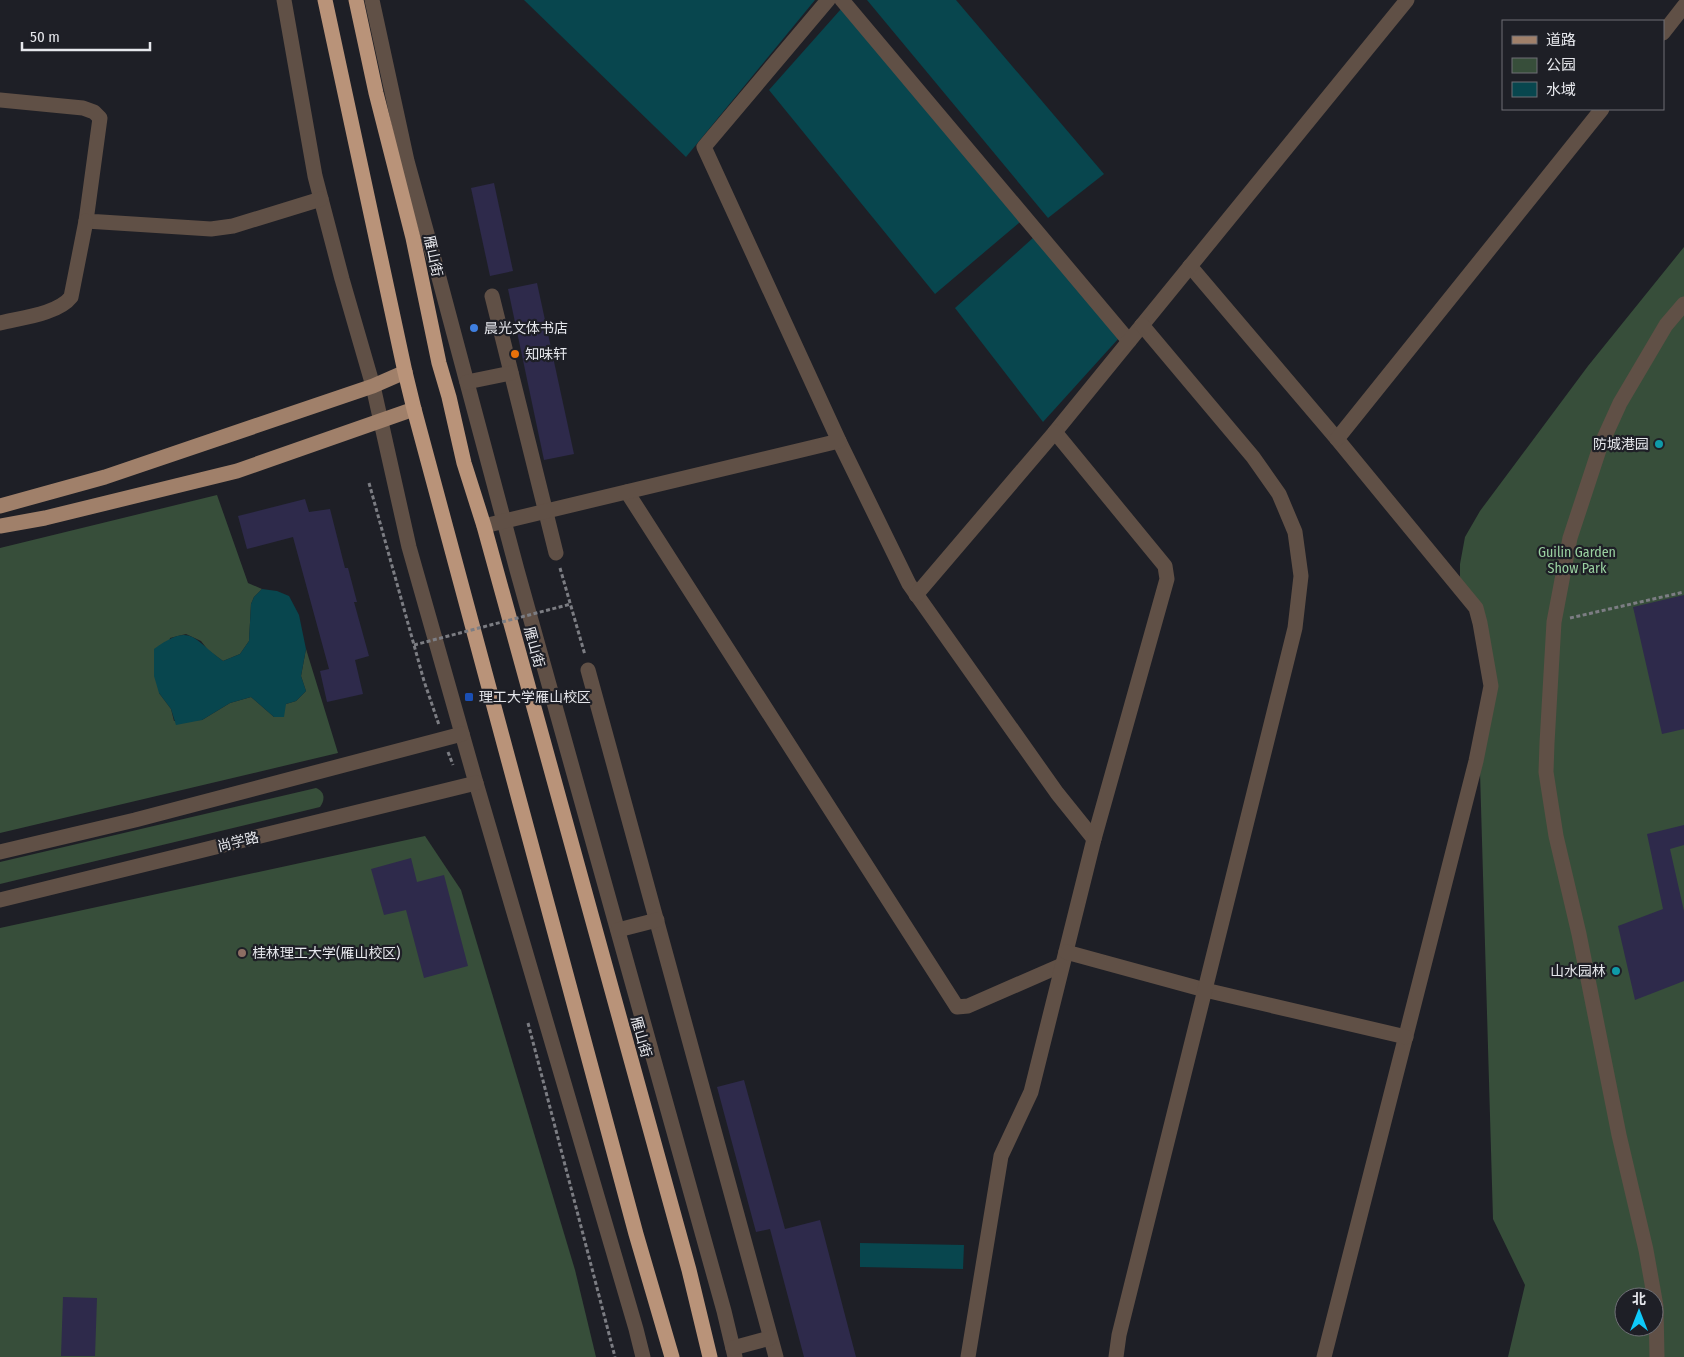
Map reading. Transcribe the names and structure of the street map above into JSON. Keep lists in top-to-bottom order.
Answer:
{
  "streets": {
    "highway": ["雁山街"],
    "street": ["尚学路"]
  },
  "parks": ["Guilin Garden Show Park"],
  "places": {
    "other": [
      "晨光文体书店",
      "知味轩",
      "防城港园",
      "桂林理工大学(雁山校区)",
      "山水园林"
    ],
    "transit": ["理工大学雁山校区"]
  },
  "legend": ["道路", "公园", "水域"],
  "scale_bar": "50 m",
  "north": "top"
}
